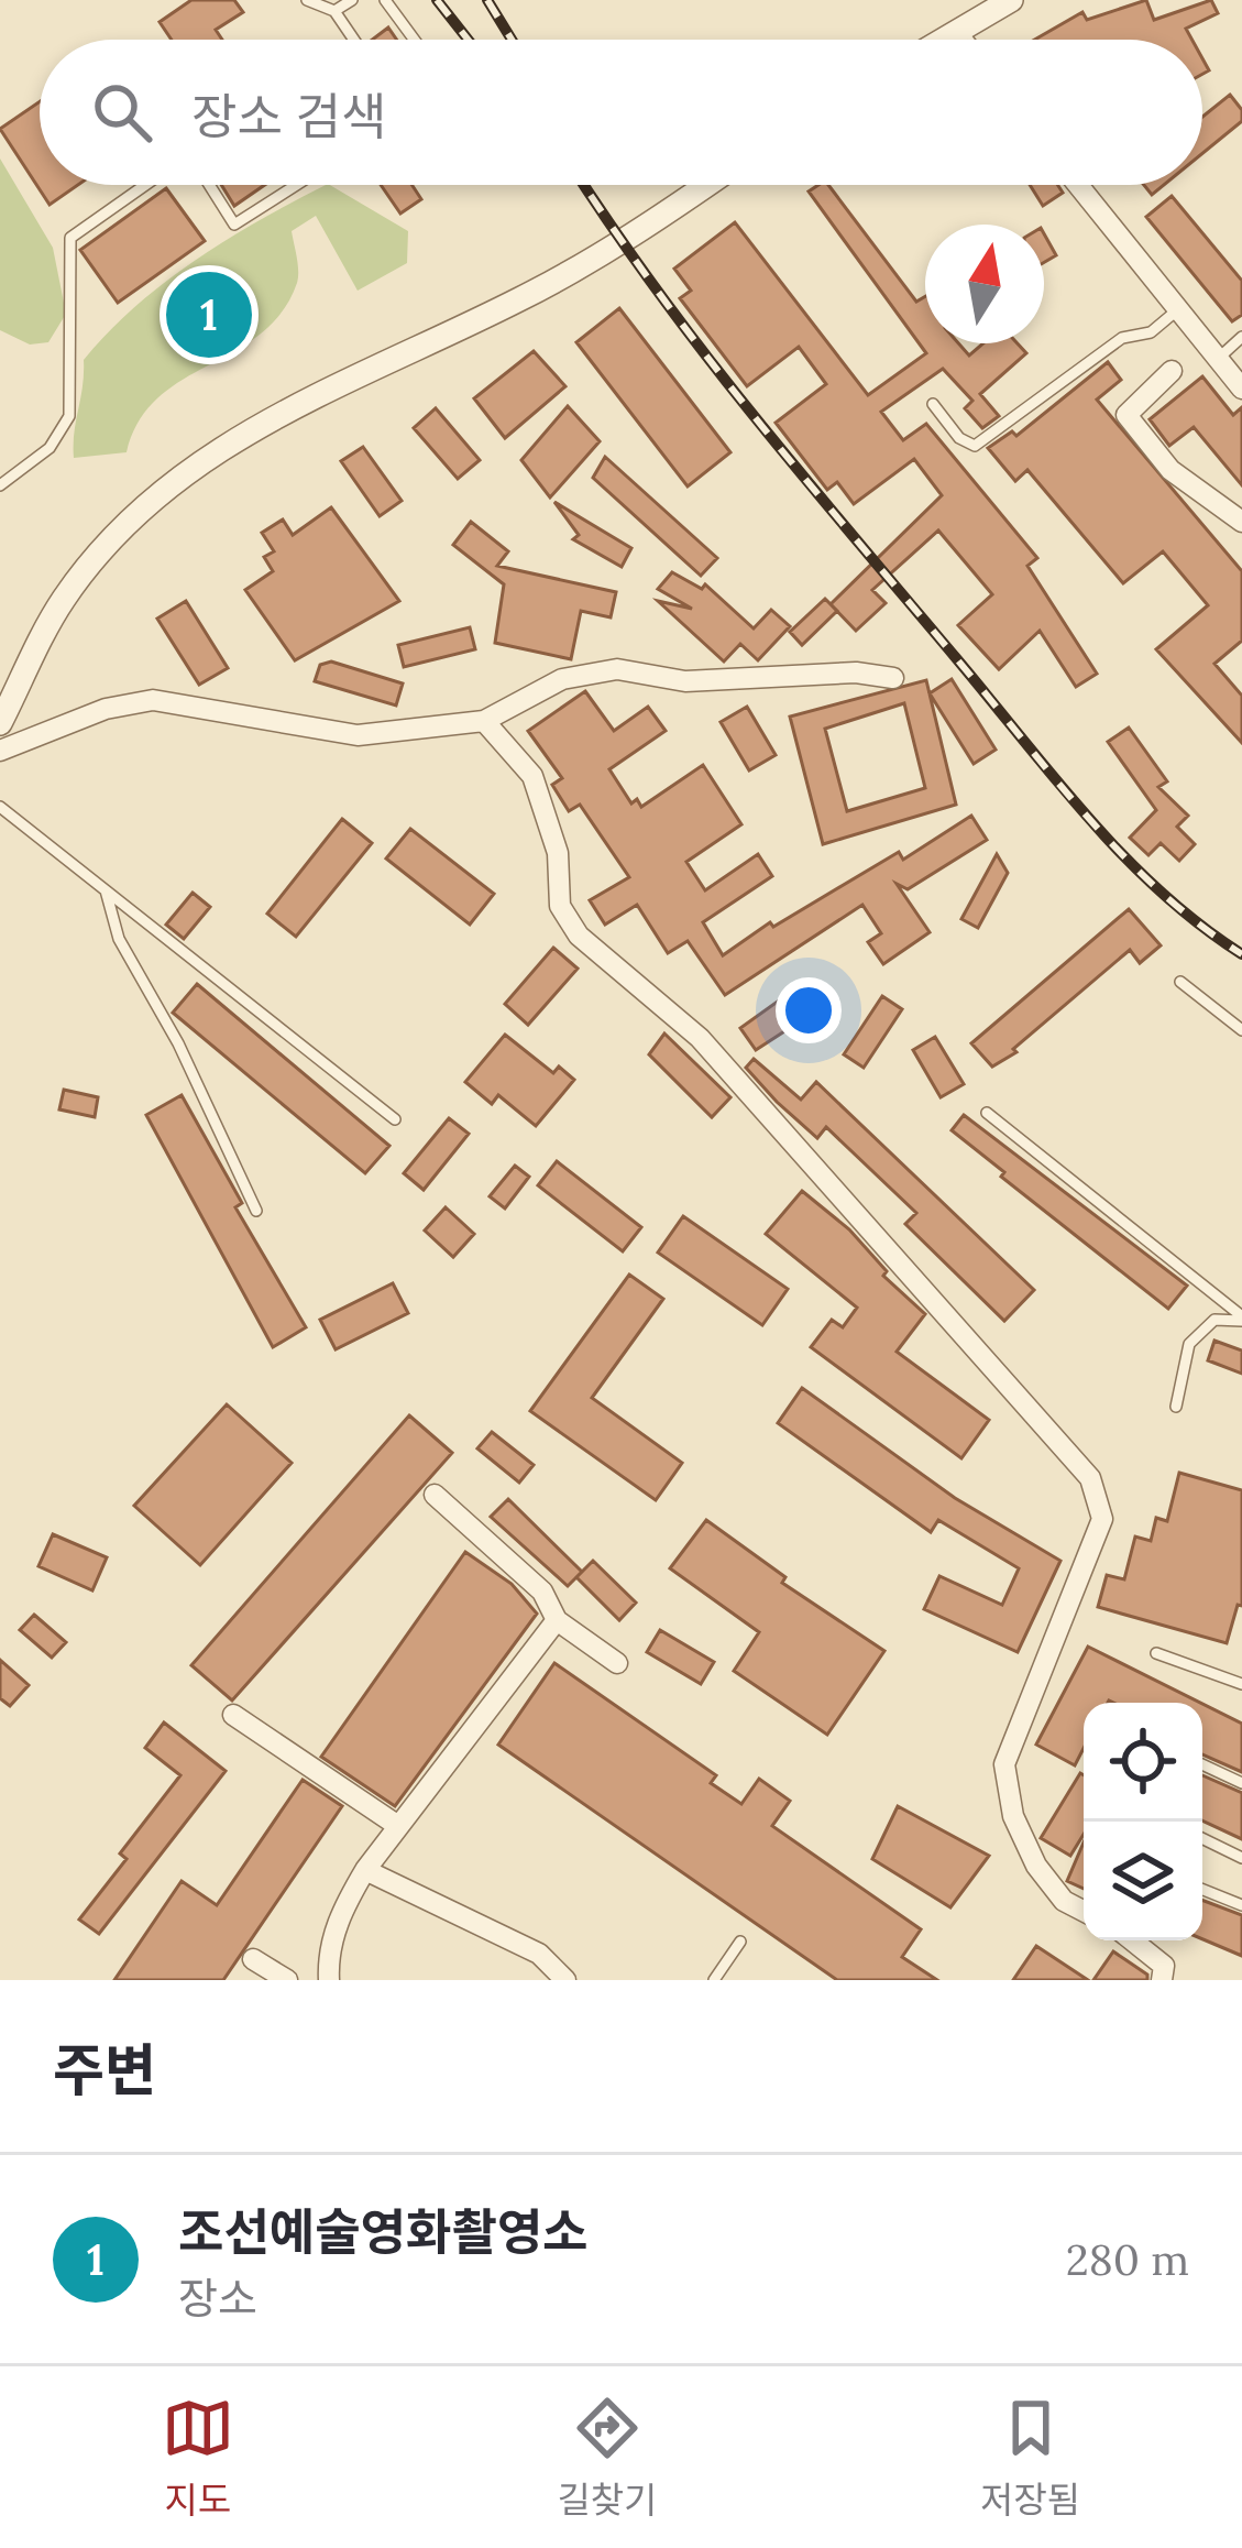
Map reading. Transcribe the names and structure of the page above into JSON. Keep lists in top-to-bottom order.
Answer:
{
  "north": "top",
  "page": {
    "search": "장소 검색",
    "pins": "1",
    "heading": "주변",
    "list": [
      {
        "mark": "1",
        "name": "조선예술영화촬영소",
        "note": "장소",
        "value": "280 m"
      }
    ],
    "nav": ["지도", "길찾기", "저장됨"]
  }
}
